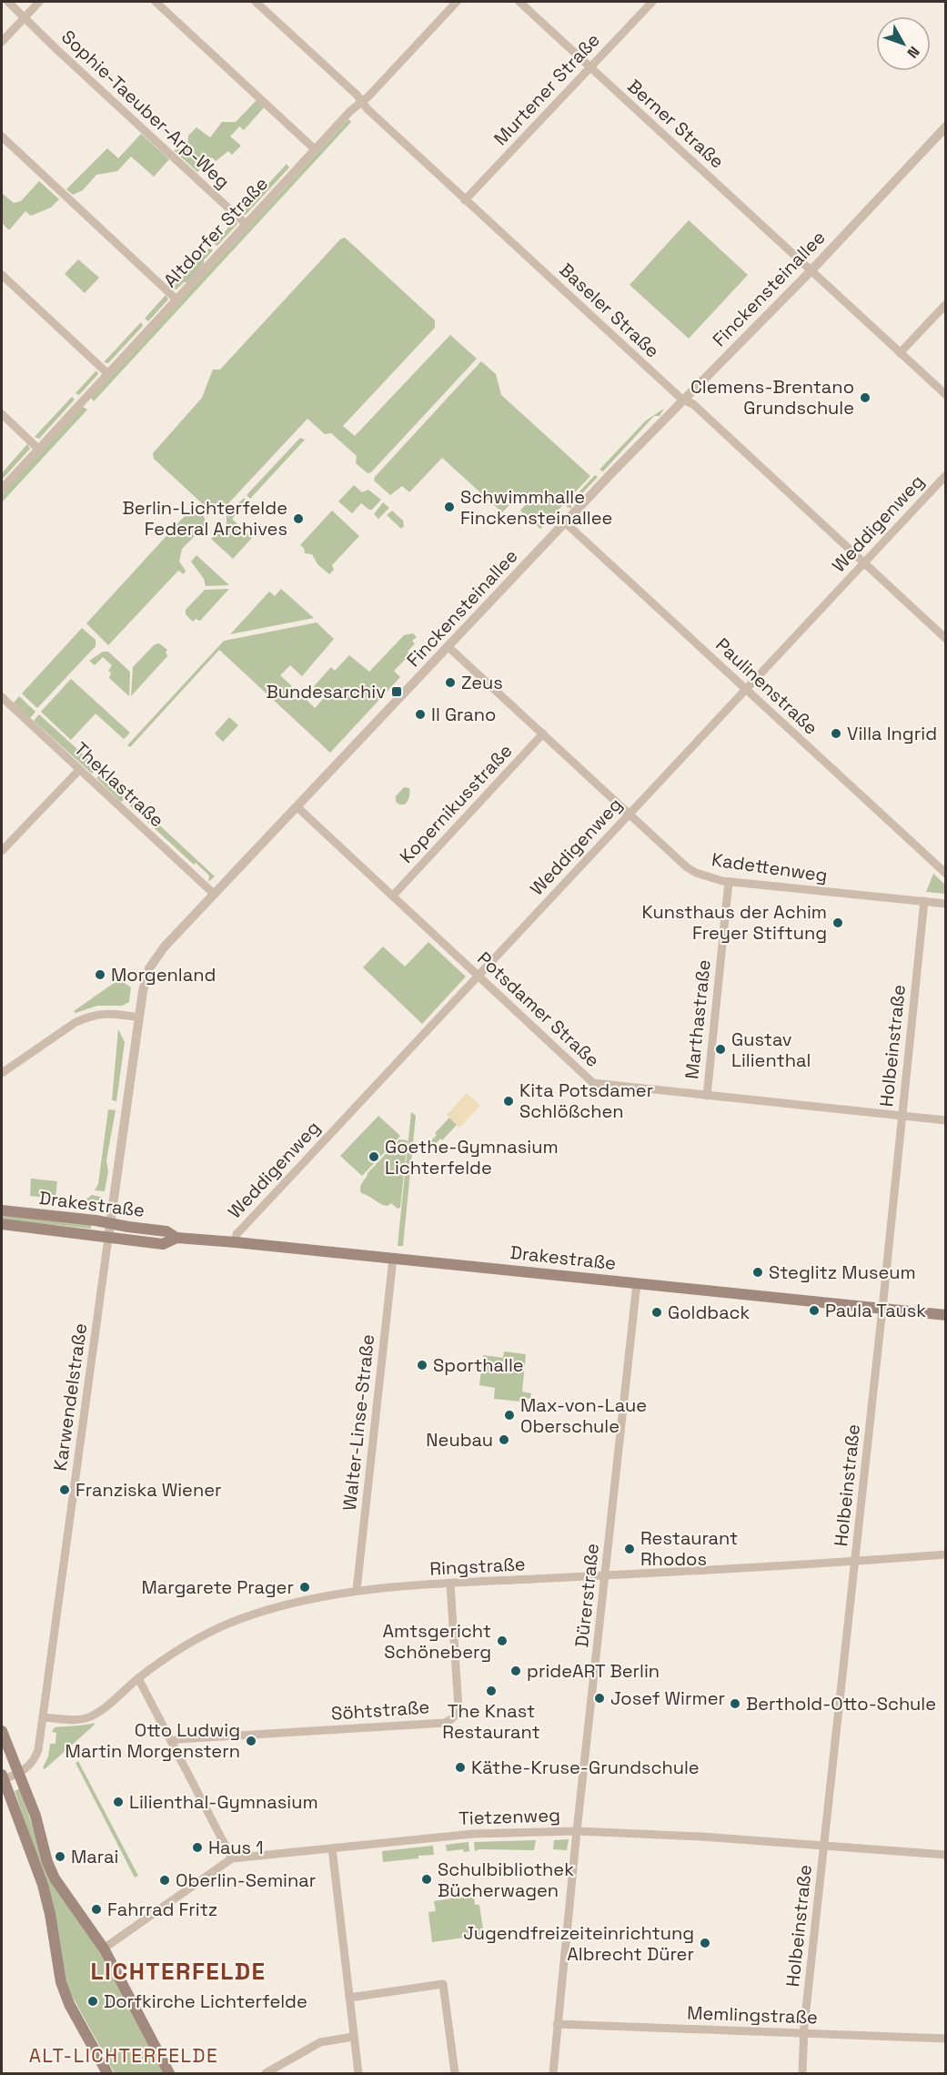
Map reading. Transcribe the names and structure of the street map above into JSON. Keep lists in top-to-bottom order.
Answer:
{
  "streets": {
    "main road": ["Drakestraße"],
    "street": [
      "Murtener Straße",
      "Sophie-Taeuber-Arp-Weg",
      "Berner Straße",
      "Altdorfer Straße",
      "Finckensteinallee",
      "Baseler Straße",
      "Weddigenweg",
      "Paulinenstraße",
      "Theklastraße",
      "Kopernikusstraße",
      "Kadettenweg",
      "Potsdamer Straße",
      "Marthastraße",
      "Holbeinstraße",
      "Karwendelstraße",
      "Walter-Linse-Straße",
      "Ringstraße",
      "Dürerstraße",
      "Söhtstraße",
      "Tietzenweg",
      "Memlingstraße"
    ]
  },
  "crossings": [
    ["Murtener Straße", "Berner Straße"],
    ["Murtener Straße", "Baseler Straße"],
    ["Sophie-Taeuber-Arp-Weg", "Altdorfer Straße"],
    ["Berner Straße", "Finckensteinallee"],
    ["Altdorfer Straße", "Baseler Straße"],
    ["Finckensteinallee", "Baseler Straße"],
    ["Finckensteinallee", "Paulinenstraße"],
    ["Finckensteinallee", "Theklastraße"],
    ["Finckensteinallee", "Kadettenweg"],
    ["Finckensteinallee", "Potsdamer Straße"],
    ["Finckensteinallee", "Karwendelstraße"],
    ["Baseler Straße", "Weddigenweg"],
    ["Weddigenweg", "Paulinenstraße"],
    ["Weddigenweg", "Kadettenweg"],
    ["Weddigenweg", "Potsdamer Straße"],
    ["Weddigenweg", "Drakestraße"],
    ["Kopernikusstraße", "Kadettenweg"],
    ["Kopernikusstraße", "Potsdamer Straße"],
    ["Kadettenweg", "Marthastraße"],
    ["Kadettenweg", "Holbeinstraße"],
    ["Potsdamer Straße", "Marthastraße"],
    ["Potsdamer Straße", "Holbeinstraße"],
    ["Holbeinstraße", "Drakestraße"],
    ["Holbeinstraße", "Ringstraße"],
    ["Holbeinstraße", "Tietzenweg"],
    ["Holbeinstraße", "Memlingstraße"],
    ["Drakestraße", "Karwendelstraße"],
    ["Drakestraße", "Walter-Linse-Straße"],
    ["Drakestraße", "Dürerstraße"],
    ["Karwendelstraße", "Ringstraße"],
    ["Walter-Linse-Straße", "Ringstraße"],
    ["Ringstraße", "Dürerstraße"],
    ["Ringstraße", "Söhtstraße"],
    ["Dürerstraße", "Tietzenweg"],
    ["Dürerstraße", "Memlingstraße"]
  ],
  "districts": ["LICHTERFELDE", "ALT-LICHTERFELDE"],
  "places": {
    "other": [
      "Clemens-Brentano Grundschule",
      "Schwimmhalle Finckensteinallee",
      "Berlin-Lichterfelde Federal Archives",
      "Zeus",
      "Il Grano",
      "Villa Ingrid",
      "Kunsthaus der Achim Freyer Stiftung",
      "Morgenland",
      "Gustav Lilienthal",
      "Kita Potsdamer Schlößchen",
      "Goethe-Gymnasium Lichterfelde",
      "Steglitz Museum",
      "Paula Tausk",
      "Goldback",
      "Sporthalle",
      "Max-von-Laue Oberschule",
      "Neubau",
      "Franziska Wiener",
      "Restaurant Rhodos",
      "Margarete Prager",
      "Amtsgericht Schöneberg",
      "prideART Berlin",
      "The Knast Restaurant",
      "Josef Wirmer",
      "Berthold-Otto-Schule",
      "Otto Ludwig Martin Morgenstern",
      "Käthe-Kruse-Grundschule",
      "Lilienthal-Gymnasium",
      "Haus 1",
      "Marai",
      "Schulbibliothek Bücherwagen",
      "Oberlin-Seminar",
      "Fahrrad Fritz",
      "Jugendfreizeiteinrichtung Albrecht Dürer",
      "Dorfkirche Lichterfelde"
    ],
    "transit": ["Bundesarchiv"]
  },
  "north": "bottom right"
}
